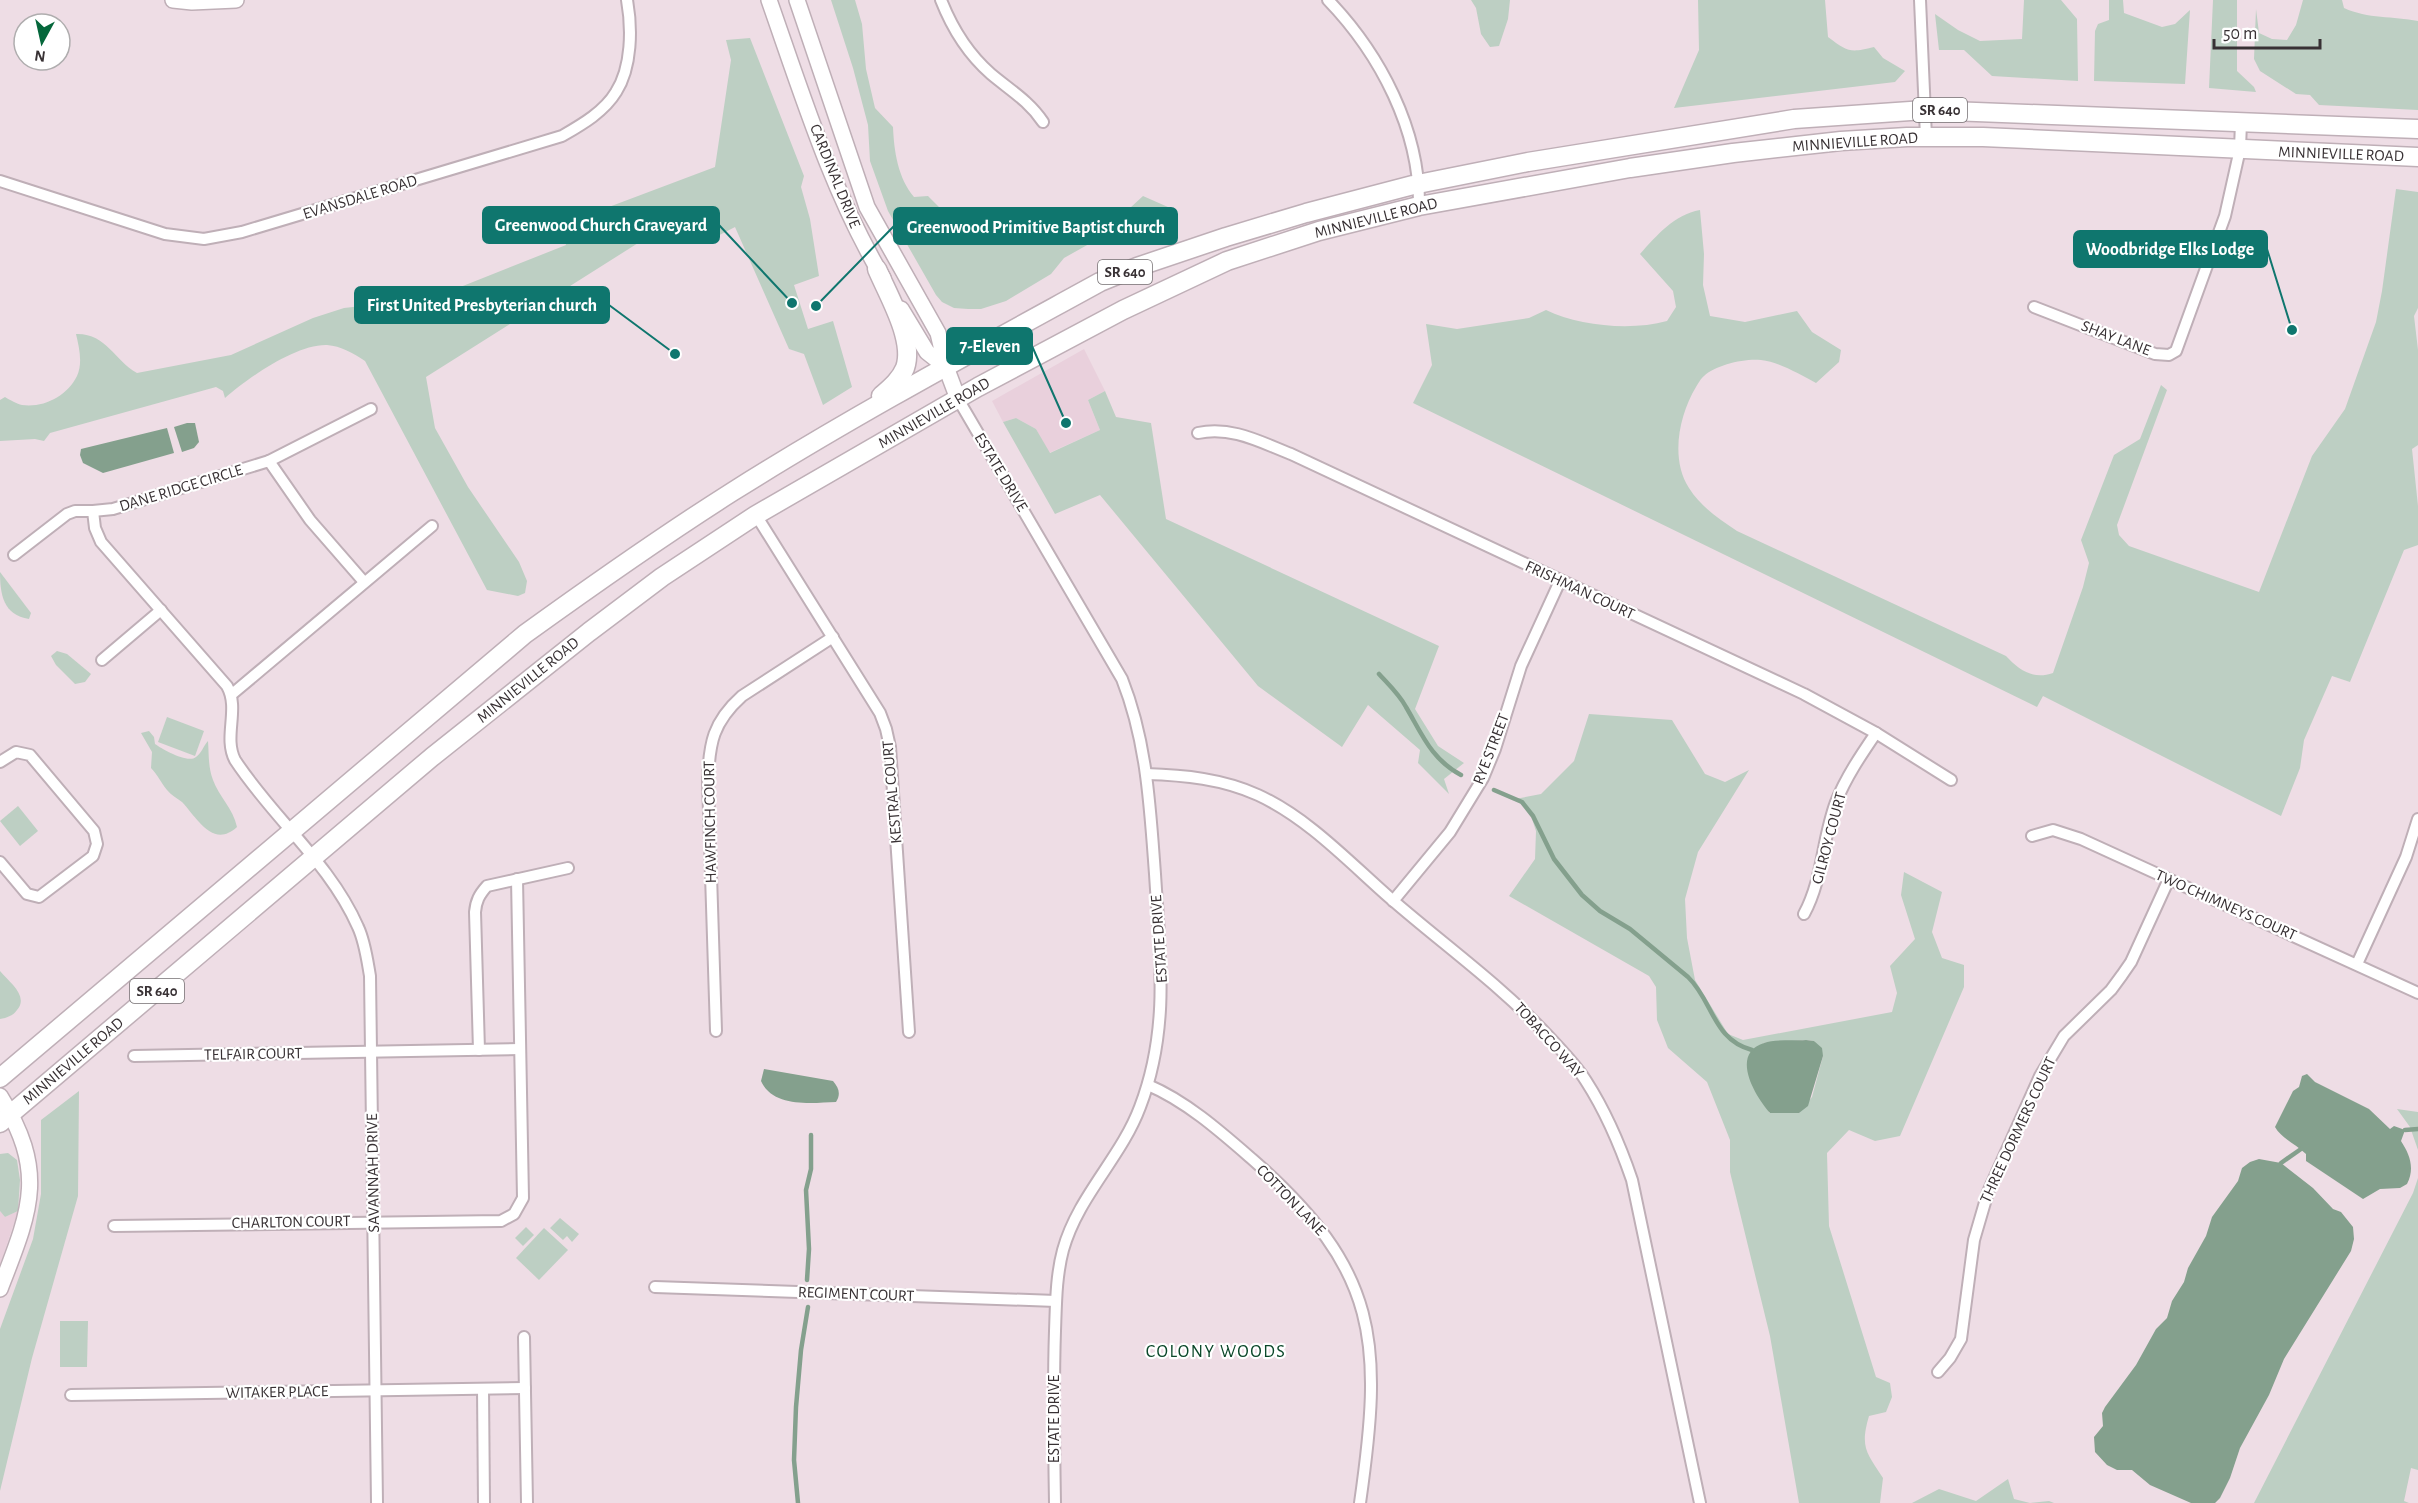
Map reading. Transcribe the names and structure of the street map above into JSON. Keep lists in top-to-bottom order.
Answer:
{
  "streets": {
    "main road": ["SR 640", "MINNIEVILLE ROAD", "CARDINAL DRIVE"],
    "street": [
      "EVANSDALE ROAD",
      "SHAY LANE",
      "ESTATE DRIVE",
      "DANE RIDGE CIRCLE",
      "FRISHMAN COURT",
      "RYE STREET",
      "KESTRAL COURT",
      "HAWFINCH COURT",
      "GILROY COURT",
      "TWO CHIMNEYS COURT",
      "TOBACCO WAY",
      "TELFAIR COURT",
      "THREE DORMERS COURT",
      "SAVANNAH DRIVE",
      "COTTON LANE",
      "CHARLTON COURT",
      "REGIMENT COURT",
      "WITAKER PLACE"
    ]
  },
  "crossings": [
    ["MINNIEVILLE ROAD", "CARDINAL DRIVE"],
    ["MINNIEVILLE ROAD", "SHAY LANE"],
    ["MINNIEVILLE ROAD", "ESTATE DRIVE"],
    ["MINNIEVILLE ROAD", "KESTRAL COURT"],
    ["MINNIEVILLE ROAD", "SAVANNAH DRIVE"],
    ["CARDINAL DRIVE", "ESTATE DRIVE"],
    ["ESTATE DRIVE", "TOBACCO WAY"],
    ["ESTATE DRIVE", "COTTON LANE"],
    ["ESTATE DRIVE", "REGIMENT COURT"],
    ["FRISHMAN COURT", "RYE STREET"],
    ["FRISHMAN COURT", "GILROY COURT"],
    ["RYE STREET", "TOBACCO WAY"],
    ["KESTRAL COURT", "HAWFINCH COURT"],
    ["TWO CHIMNEYS COURT", "THREE DORMERS COURT"],
    ["TELFAIR COURT", "SAVANNAH DRIVE"],
    ["SAVANNAH DRIVE", "CHARLTON COURT"],
    ["SAVANNAH DRIVE", "WITAKER PLACE"]
  ],
  "districts": ["COLONY WOODS"],
  "places": [
    "Greenwood Church Graveyard",
    "Greenwood Primitive Baptist church",
    "Woodbridge Elks Lodge",
    "First United Presbyterian church",
    "7-Eleven"
  ],
  "scale_bar": "50 m",
  "north": "bottom"
}
